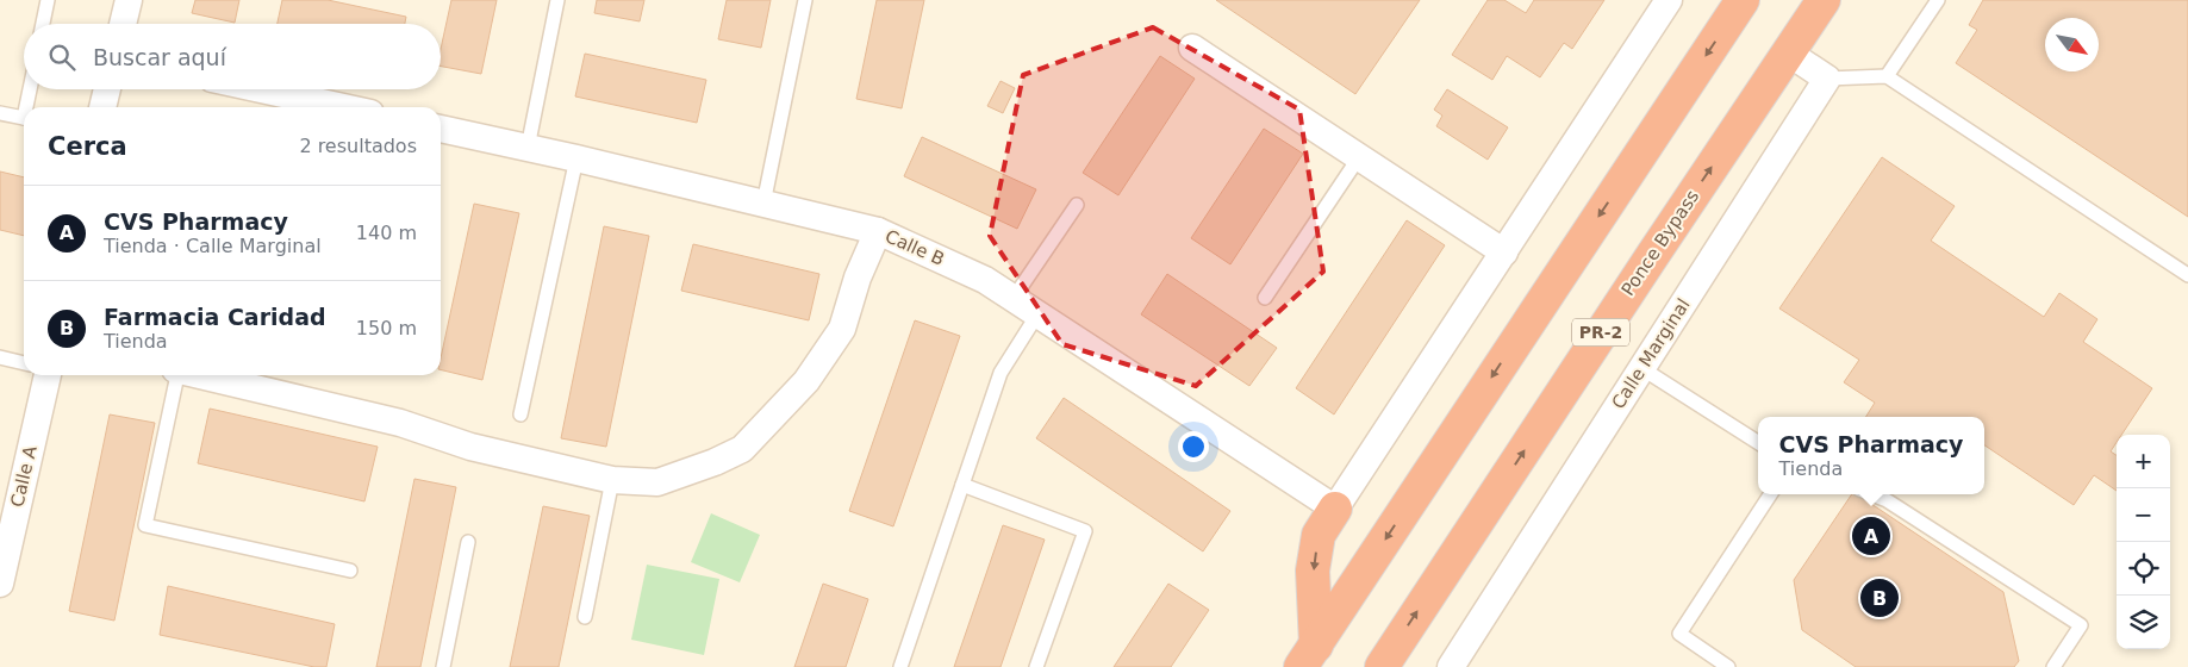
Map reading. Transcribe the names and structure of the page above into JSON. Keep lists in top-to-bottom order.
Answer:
{
  "streets": {
    "highway": ["Ponce Bypass", "PR-2"],
    "street": ["Calle B", "Calle Marginal", "Calle A"]
  },
  "north": "bottom right",
  "page": {
    "search": "Buscar aquí",
    "heading": ["Cerca", "2 resultados"],
    "list": [
      {
        "mark": "A",
        "name": "CVS Pharmacy",
        "note": "Tienda · Calle Marginal",
        "value": "140 m"
      },
      {
        "mark": "B",
        "name": "Farmacia Caridad",
        "note": "Tienda",
        "value": "150 m"
      }
    ],
    "popup": ["CVS Pharmacy", "Tienda"],
    "map_buttons": ["+", "−"],
    "pins": ["A", "B"]
  }
}
